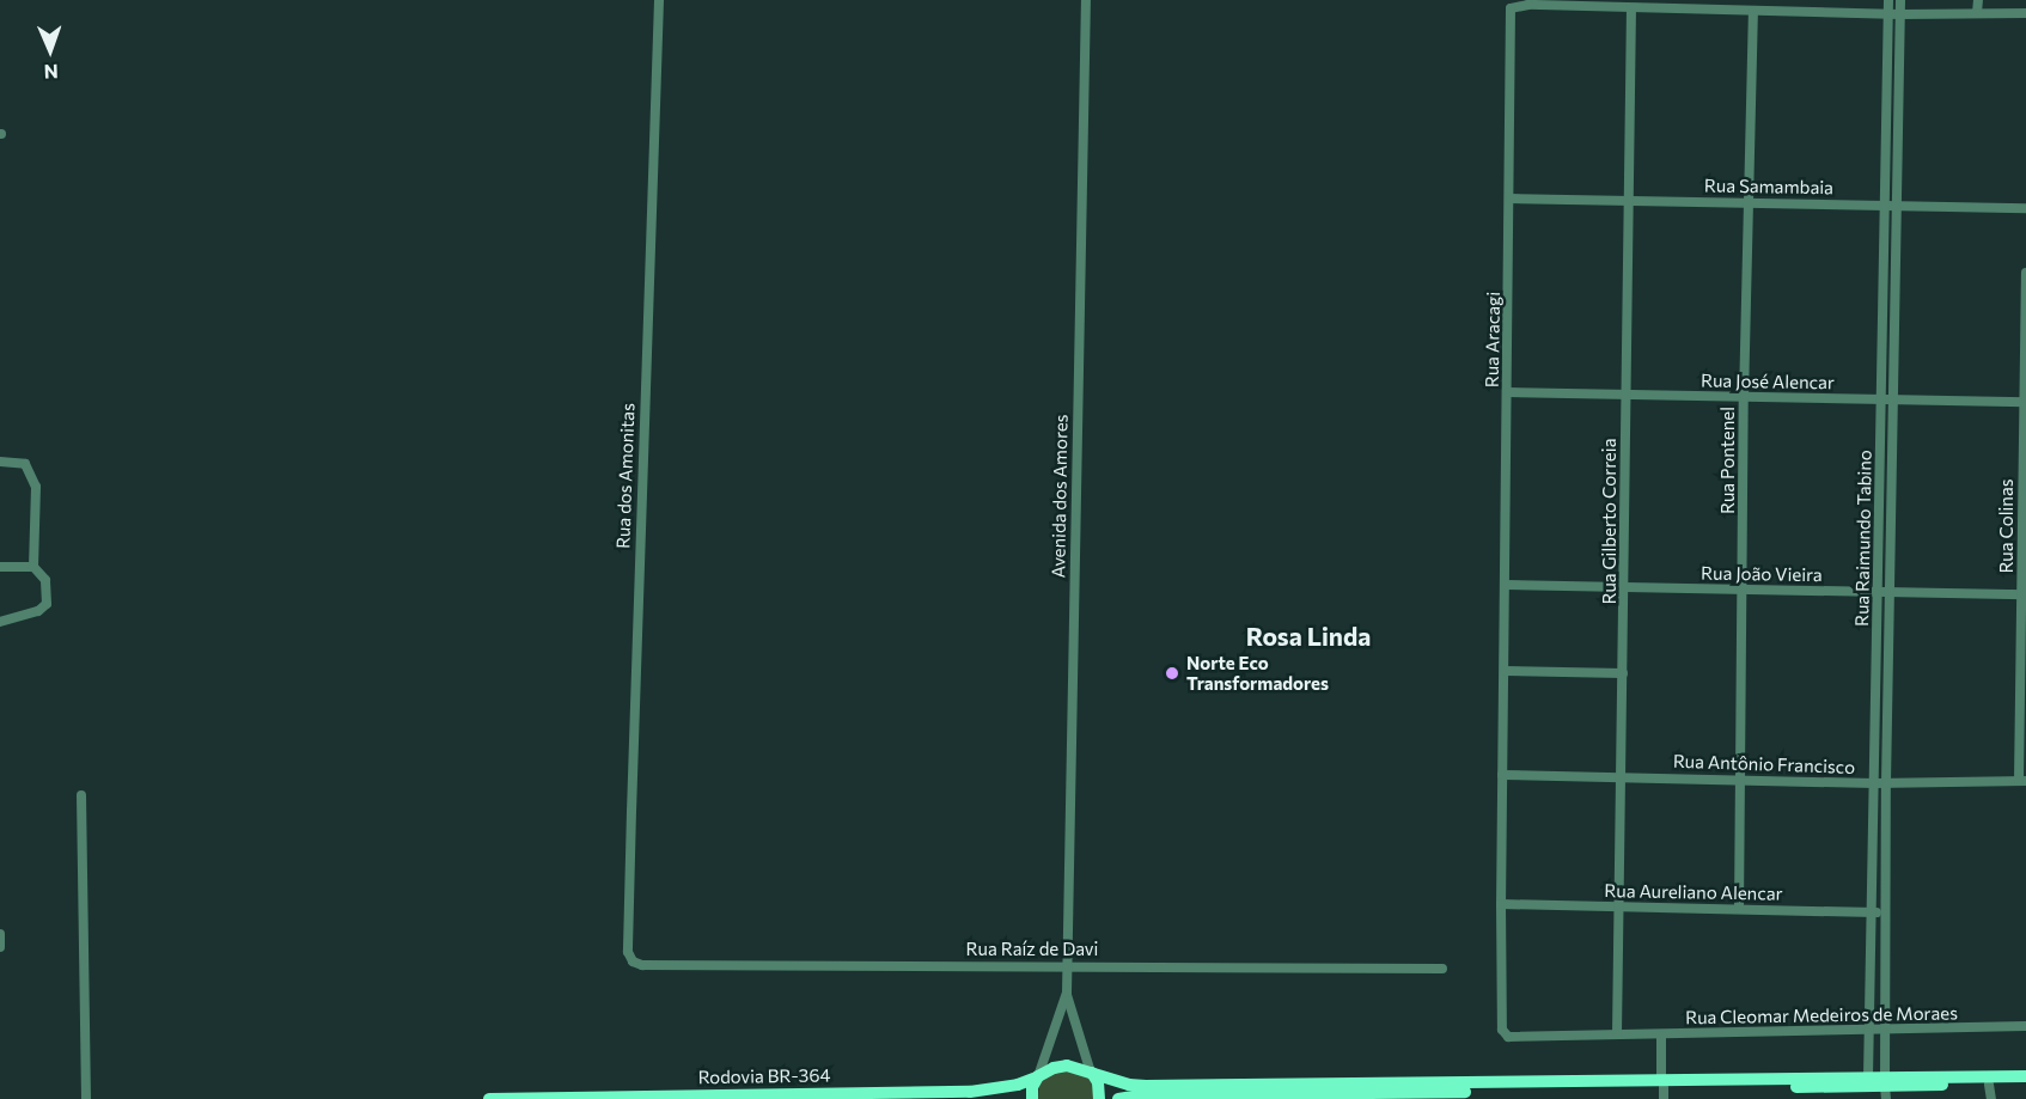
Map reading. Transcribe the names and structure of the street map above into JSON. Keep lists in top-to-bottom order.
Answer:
{
  "streets": {
    "highway": ["Rodovia BR-364"],
    "street": [
      "Rua Samambaia",
      "Rua Aracagi",
      "Rua José Alencar",
      "Rua Pontenel",
      "Rua dos Amonitas",
      "Avenida dos Amores",
      "Rua Gilberto Correia",
      "Rua Colinas",
      "Rua Raimundo Tabino",
      "Rua João Vieira",
      "Rua Antônio Francisco",
      "Rua Aureliano Alencar",
      "Rua Raíz de Davi",
      "Rua Cleomar Medeiros de Moraes"
    ]
  },
  "crossings": [
    ["Rua Samambaia", "Rua Aracagi"],
    ["Rua Samambaia", "Rua Pontenel"],
    ["Rua Samambaia", "Rua Gilberto Correia"],
    ["Rua Samambaia", "Rua Raimundo Tabino"],
    ["Rua Aracagi", "Rua José Alencar"],
    ["Rua Aracagi", "Rua Gilberto Correia"],
    ["Rua Aracagi", "Rua João Vieira"],
    ["Rua José Alencar", "Rua Pontenel"],
    ["Rua José Alencar", "Rua Gilberto Correia"],
    ["Rua José Alencar", "Rua Colinas"],
    ["Rua José Alencar", "Rua Raimundo Tabino"],
    ["Rua Pontenel", "Rua João Vieira"],
    ["Rua Pontenel", "Rua Antônio Francisco"],
    ["Rua Pontenel", "Rua Aureliano Alencar"],
    ["Rua dos Amonitas", "Rua Raíz de Davi"],
    ["Avenida dos Amores", "Rua Raíz de Davi"],
    ["Avenida dos Amores", "Rodovia BR-364"],
    ["Rua Gilberto Correia", "Rua João Vieira"],
    ["Rua Gilberto Correia", "Rua Antônio Francisco"],
    ["Rua Gilberto Correia", "Rua Aureliano Alencar"],
    ["Rua Gilberto Correia", "Rua Cleomar Medeiros de Moraes"],
    ["Rua Colinas", "Rua João Vieira"],
    ["Rua Colinas", "Rua Antônio Francisco"],
    ["Rua Raimundo Tabino", "Rua João Vieira"],
    ["Rua Raimundo Tabino", "Rua Antônio Francisco"],
    ["Rua Raimundo Tabino", "Rua Aureliano Alencar"],
    ["Rua Raimundo Tabino", "Rua Cleomar Medeiros de Moraes"]
  ],
  "districts": ["Rosa Linda"],
  "places": ["Norte Eco Transformadores"],
  "north": "bottom"
}
